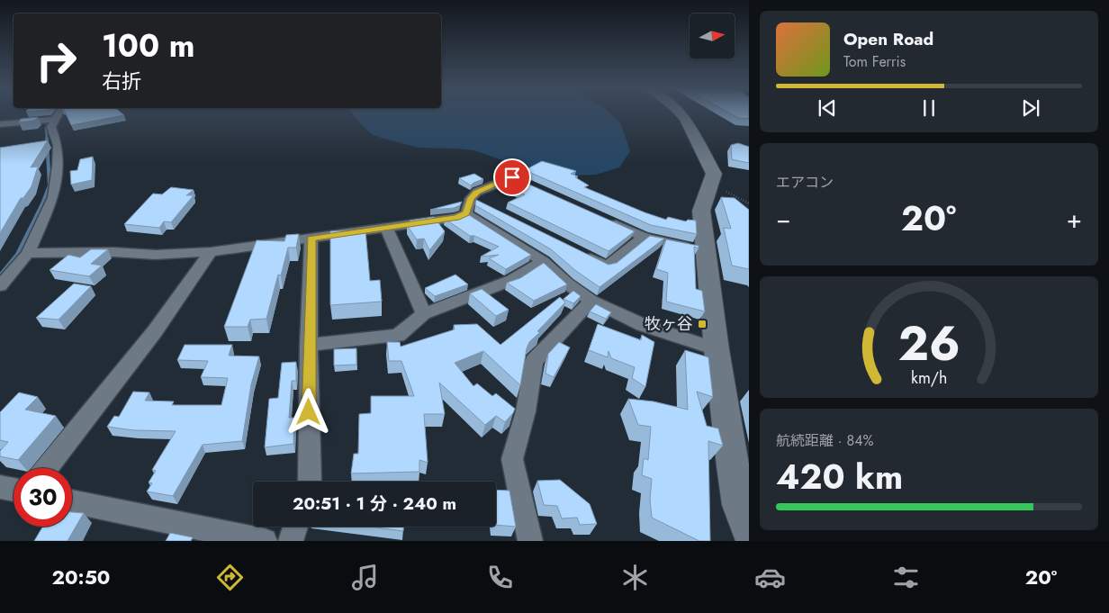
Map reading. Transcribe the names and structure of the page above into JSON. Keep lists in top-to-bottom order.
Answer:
{
  "places": {
    "transit": ["牧ヶ谷"]
  },
  "north": "right",
  "page": {
    "turn": ["100 m", "右折"],
    "song": ["Open Road", "Tom Ferris"],
    "tile": [
      "エアコン",
      ["航続距離 · 84%", "420 km"]
    ],
    "heat": ["−", "20°", "+"],
    "limit": "30",
    "trip": "20:51 · 1 分 · 240 m",
    "tabs": ["20:50", "20°"],
    "gauge": ["26", "km/h"]
  }
}
